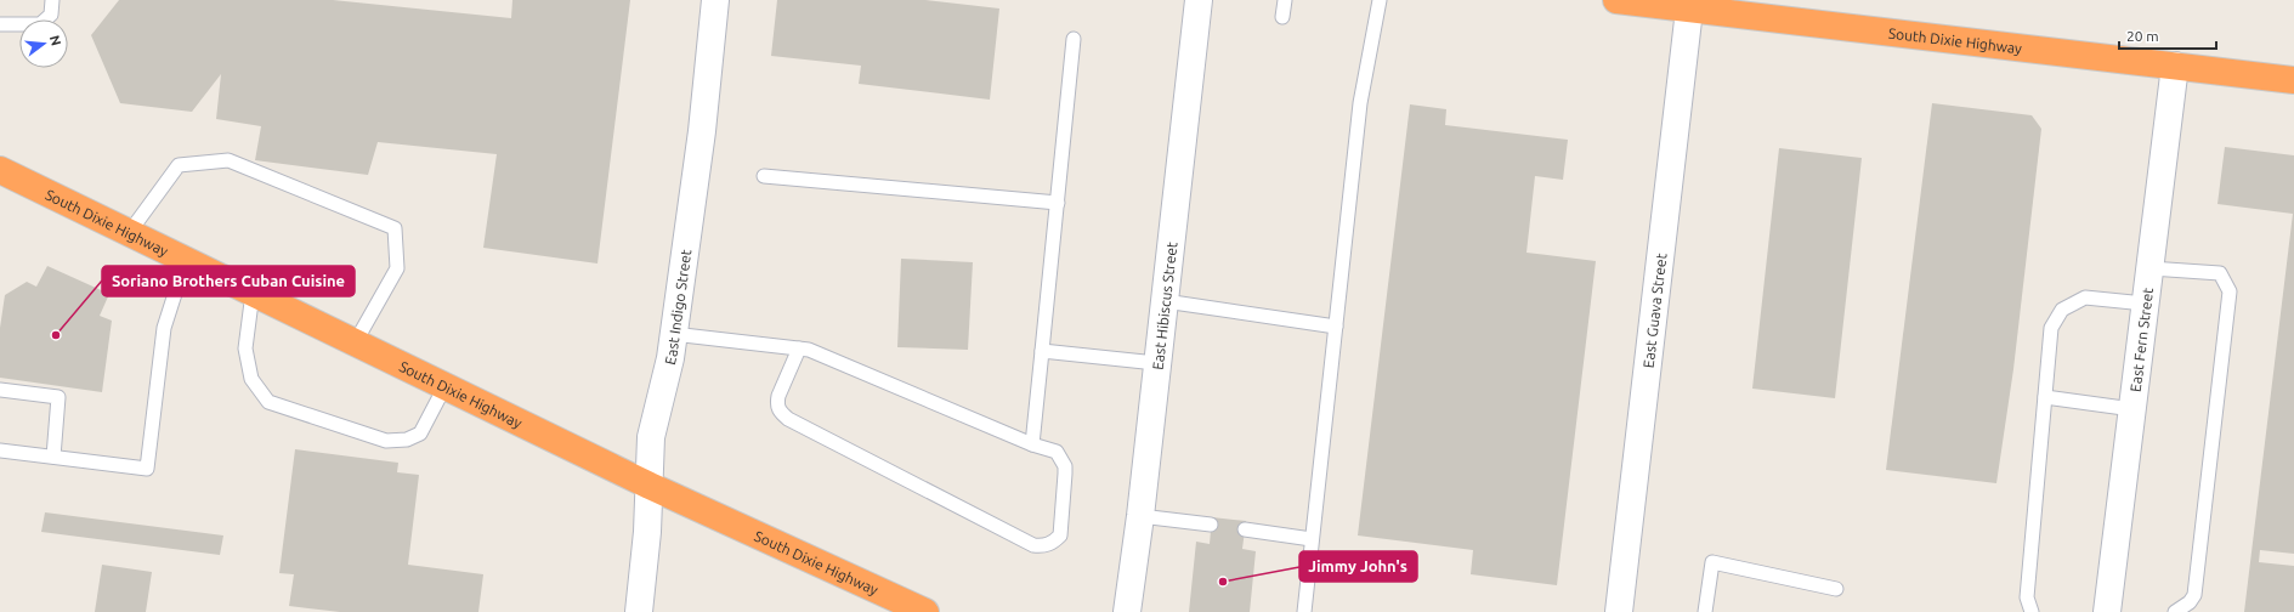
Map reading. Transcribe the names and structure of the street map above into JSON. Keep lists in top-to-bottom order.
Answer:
{
  "streets": {
    "highway": ["South Dixie Highway"],
    "street": [
      "East Indigo Street",
      "East Hibiscus Street",
      "East Guava Street",
      "East Fern Street"
    ]
  },
  "crossings": [
    ["South Dixie Highway", "East Indigo Street"],
    ["South Dixie Highway", "East Guava Street"],
    ["South Dixie Highway", "East Fern Street"]
  ],
  "places": ["Soriano Brothers Cuban Cuisine", "Jimmy John's"],
  "scale_bar": "20 m",
  "north": "right"
}
